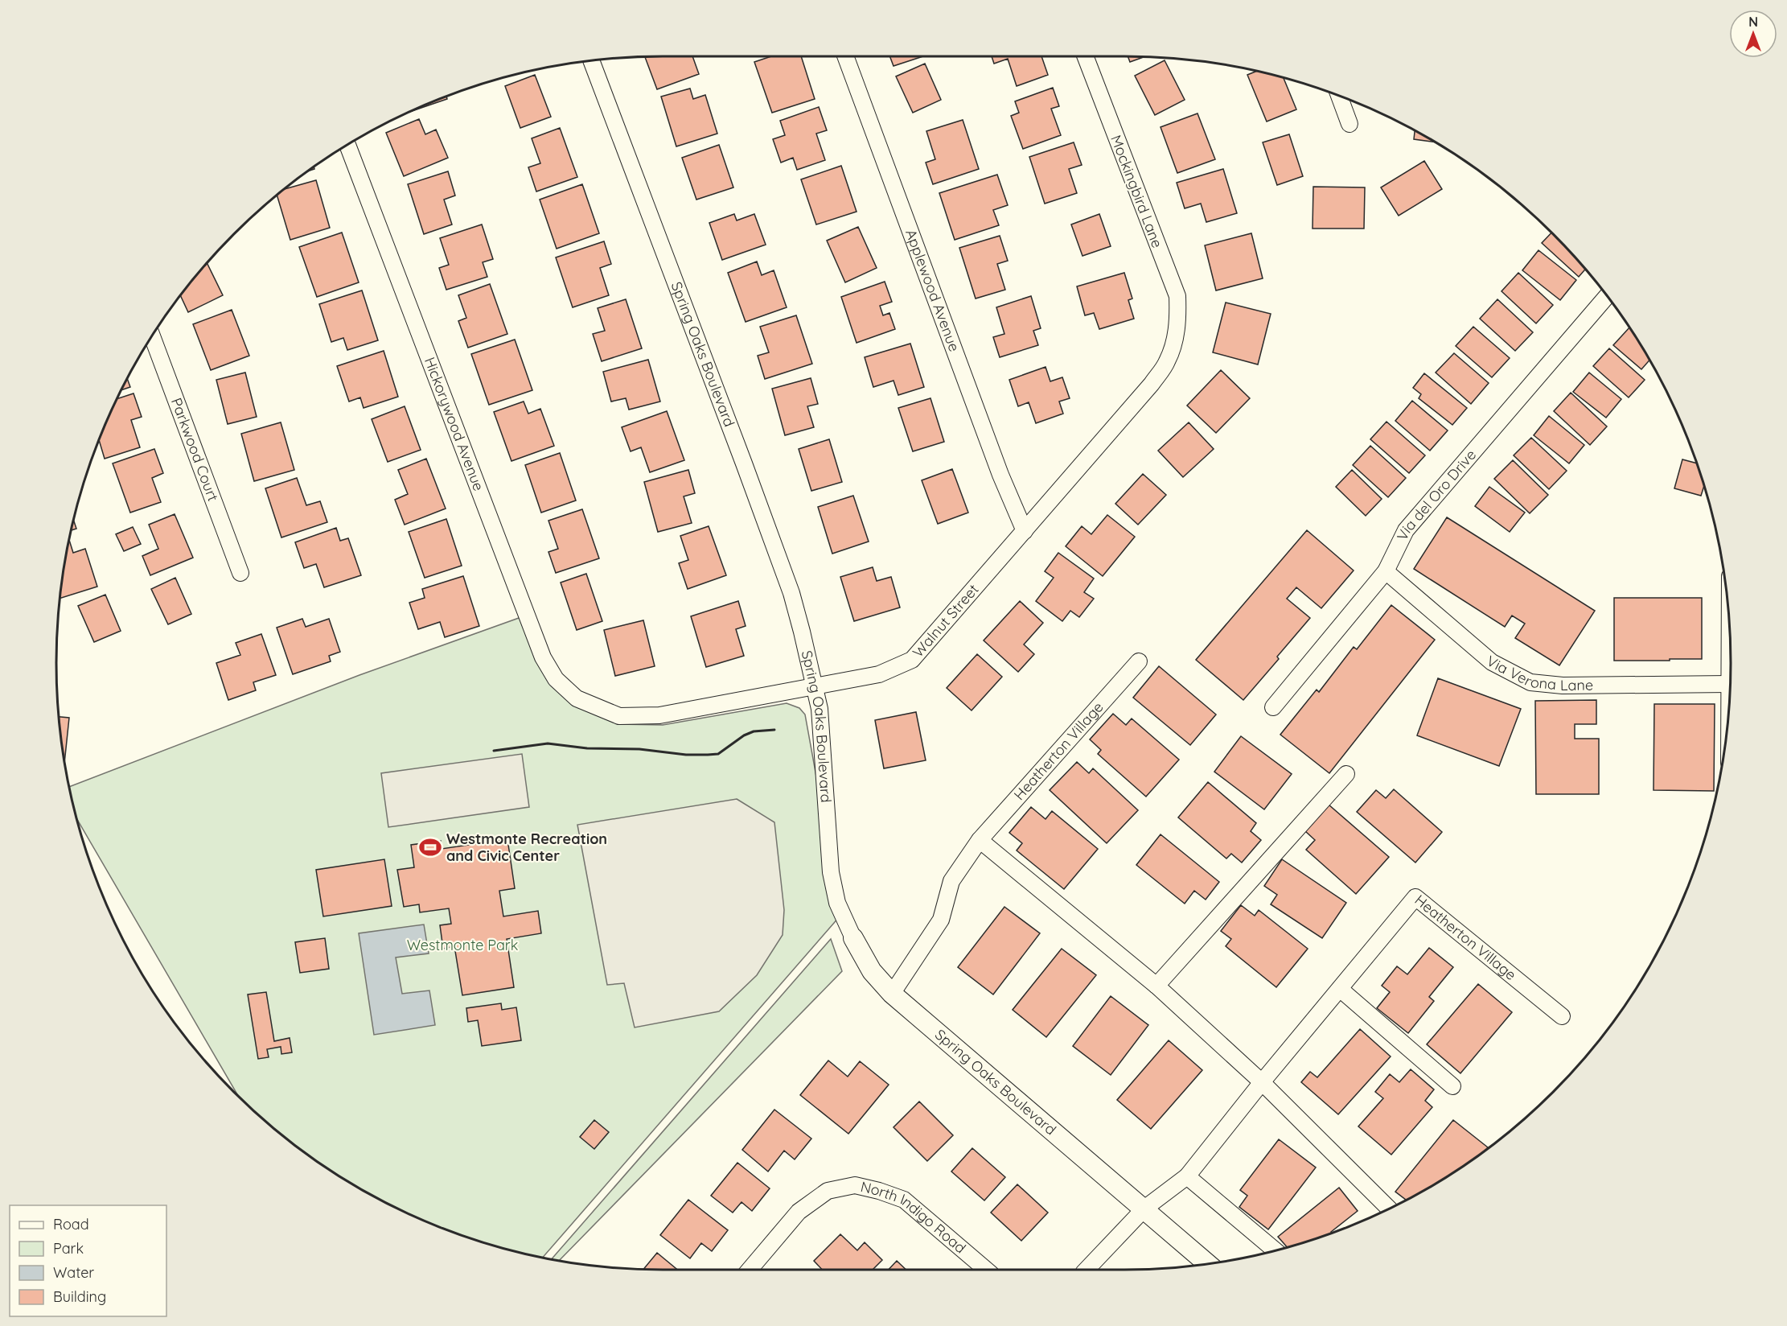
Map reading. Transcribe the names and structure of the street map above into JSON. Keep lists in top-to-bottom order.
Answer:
{
  "streets": {
    "street": [
      "Mockingbird Lane",
      "Applewood Avenue",
      "Spring Oaks Boulevard",
      "Hickorywood Avenue",
      "Parkwood Court",
      "Via del Oro Drive",
      "Walnut Street",
      "Via Verona Lane",
      "Heatherton Village",
      "North Indigo Road"
    ]
  },
  "crossings": [
    ["Mockingbird Lane", "Walnut Street"],
    ["Applewood Avenue", "Walnut Street"],
    ["Spring Oaks Boulevard", "Walnut Street"],
    ["Spring Oaks Boulevard", "Heatherton Village"],
    ["Hickorywood Avenue", "Walnut Street"],
    ["Via del Oro Drive", "Via Verona Lane"]
  ],
  "parks": ["Westmonte Park"],
  "places": {
    "sports": ["Westmonte Recreation and Civic Center"]
  },
  "legend": [
    "Road",
    "Park",
    "Water",
    "Building"
  ],
  "north": "top"
}
